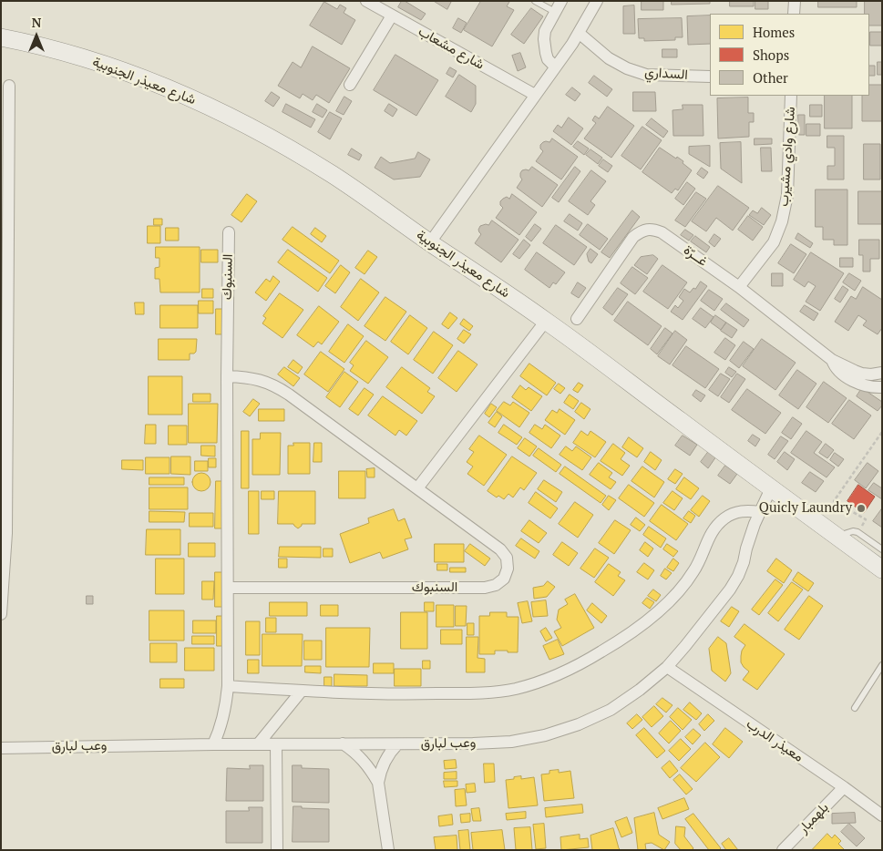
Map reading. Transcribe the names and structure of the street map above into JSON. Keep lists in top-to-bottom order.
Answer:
{
  "streets": {
    "street": [
      "شارع مشعاب",
      "السداري",
      "شارع معيذر الجنوبية",
      "شارع وادي مشيرب",
      "غــرّة",
      "السنبوك",
      "معيذر الدرب",
      "وعب لبارق",
      "بلهمبار"
    ]
  },
  "crossings": [
    ["شارع معيذر الجنوبية", "وعب لبارق"],
    ["شارع وادي مشيرب", "غــرّة"],
    ["السنبوك", "وعب لبارق"],
    ["معيذر الدرب", "وعب لبارق"],
    ["معيذر الدرب", "بلهمبار"]
  ],
  "places": ["Quicly Laundry"],
  "legend": ["Homes", "Shops", "Other"],
  "north": "top"
}
